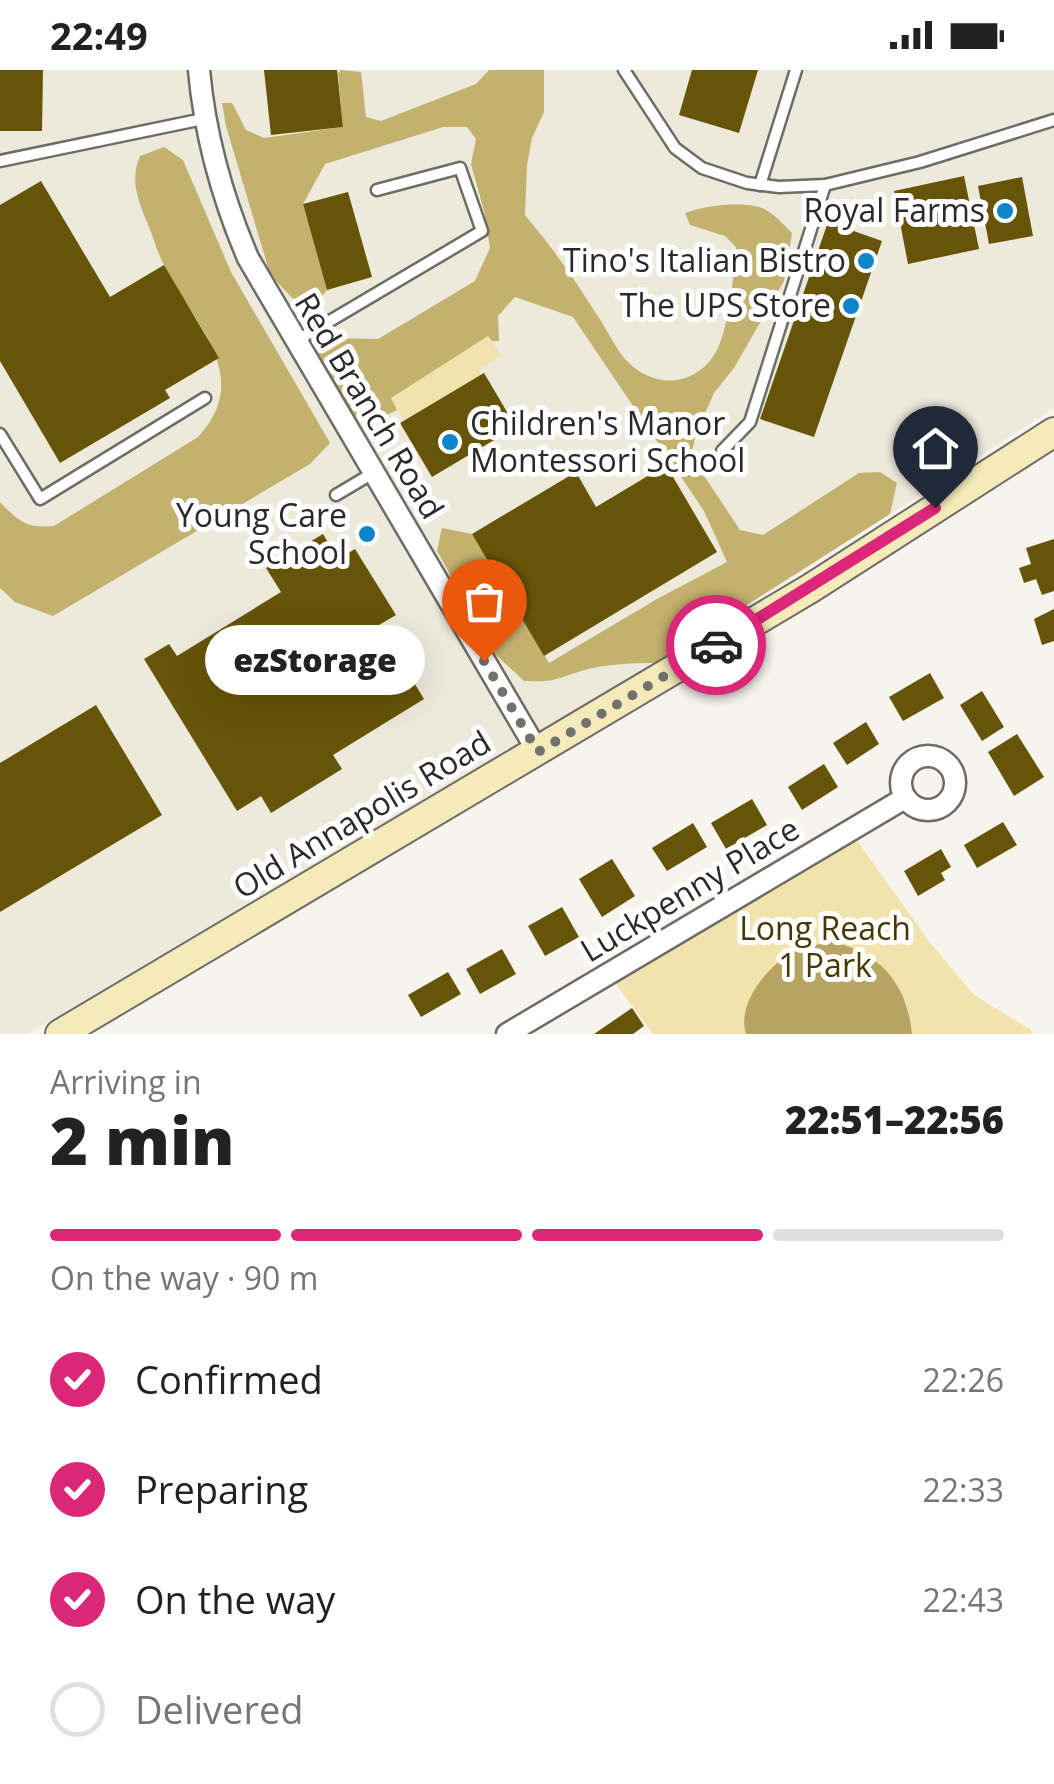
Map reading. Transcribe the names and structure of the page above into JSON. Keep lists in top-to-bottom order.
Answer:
{
  "streets": {
    "main road": ["Old Annapolis Road"],
    "street": ["Red Branch Road", "Luckpenny Place"]
  },
  "crossings": [
    ["Red Branch Road", "Old Annapolis Road"]
  ],
  "parks": ["Long Reach 1 Park"],
  "places": [
    "Royal Farms",
    "Tino's Italian Bistro",
    "The UPS Store",
    "Children's Manor Montessori School",
    "Young Care School",
    "ezStorage"
  ],
  "page": {
    "status": "22:49",
    "bubble": "ezStorage",
    "heading": ["2 min", "Arriving in", "22:51–22:56"],
    "bar": "On the way · 90 m",
    "list": [
      ["Confirmed", "22:26"],
      ["Preparing", "22:33"],
      ["On the way", "22:43"],
      "Delivered"
    ]
  }
}
